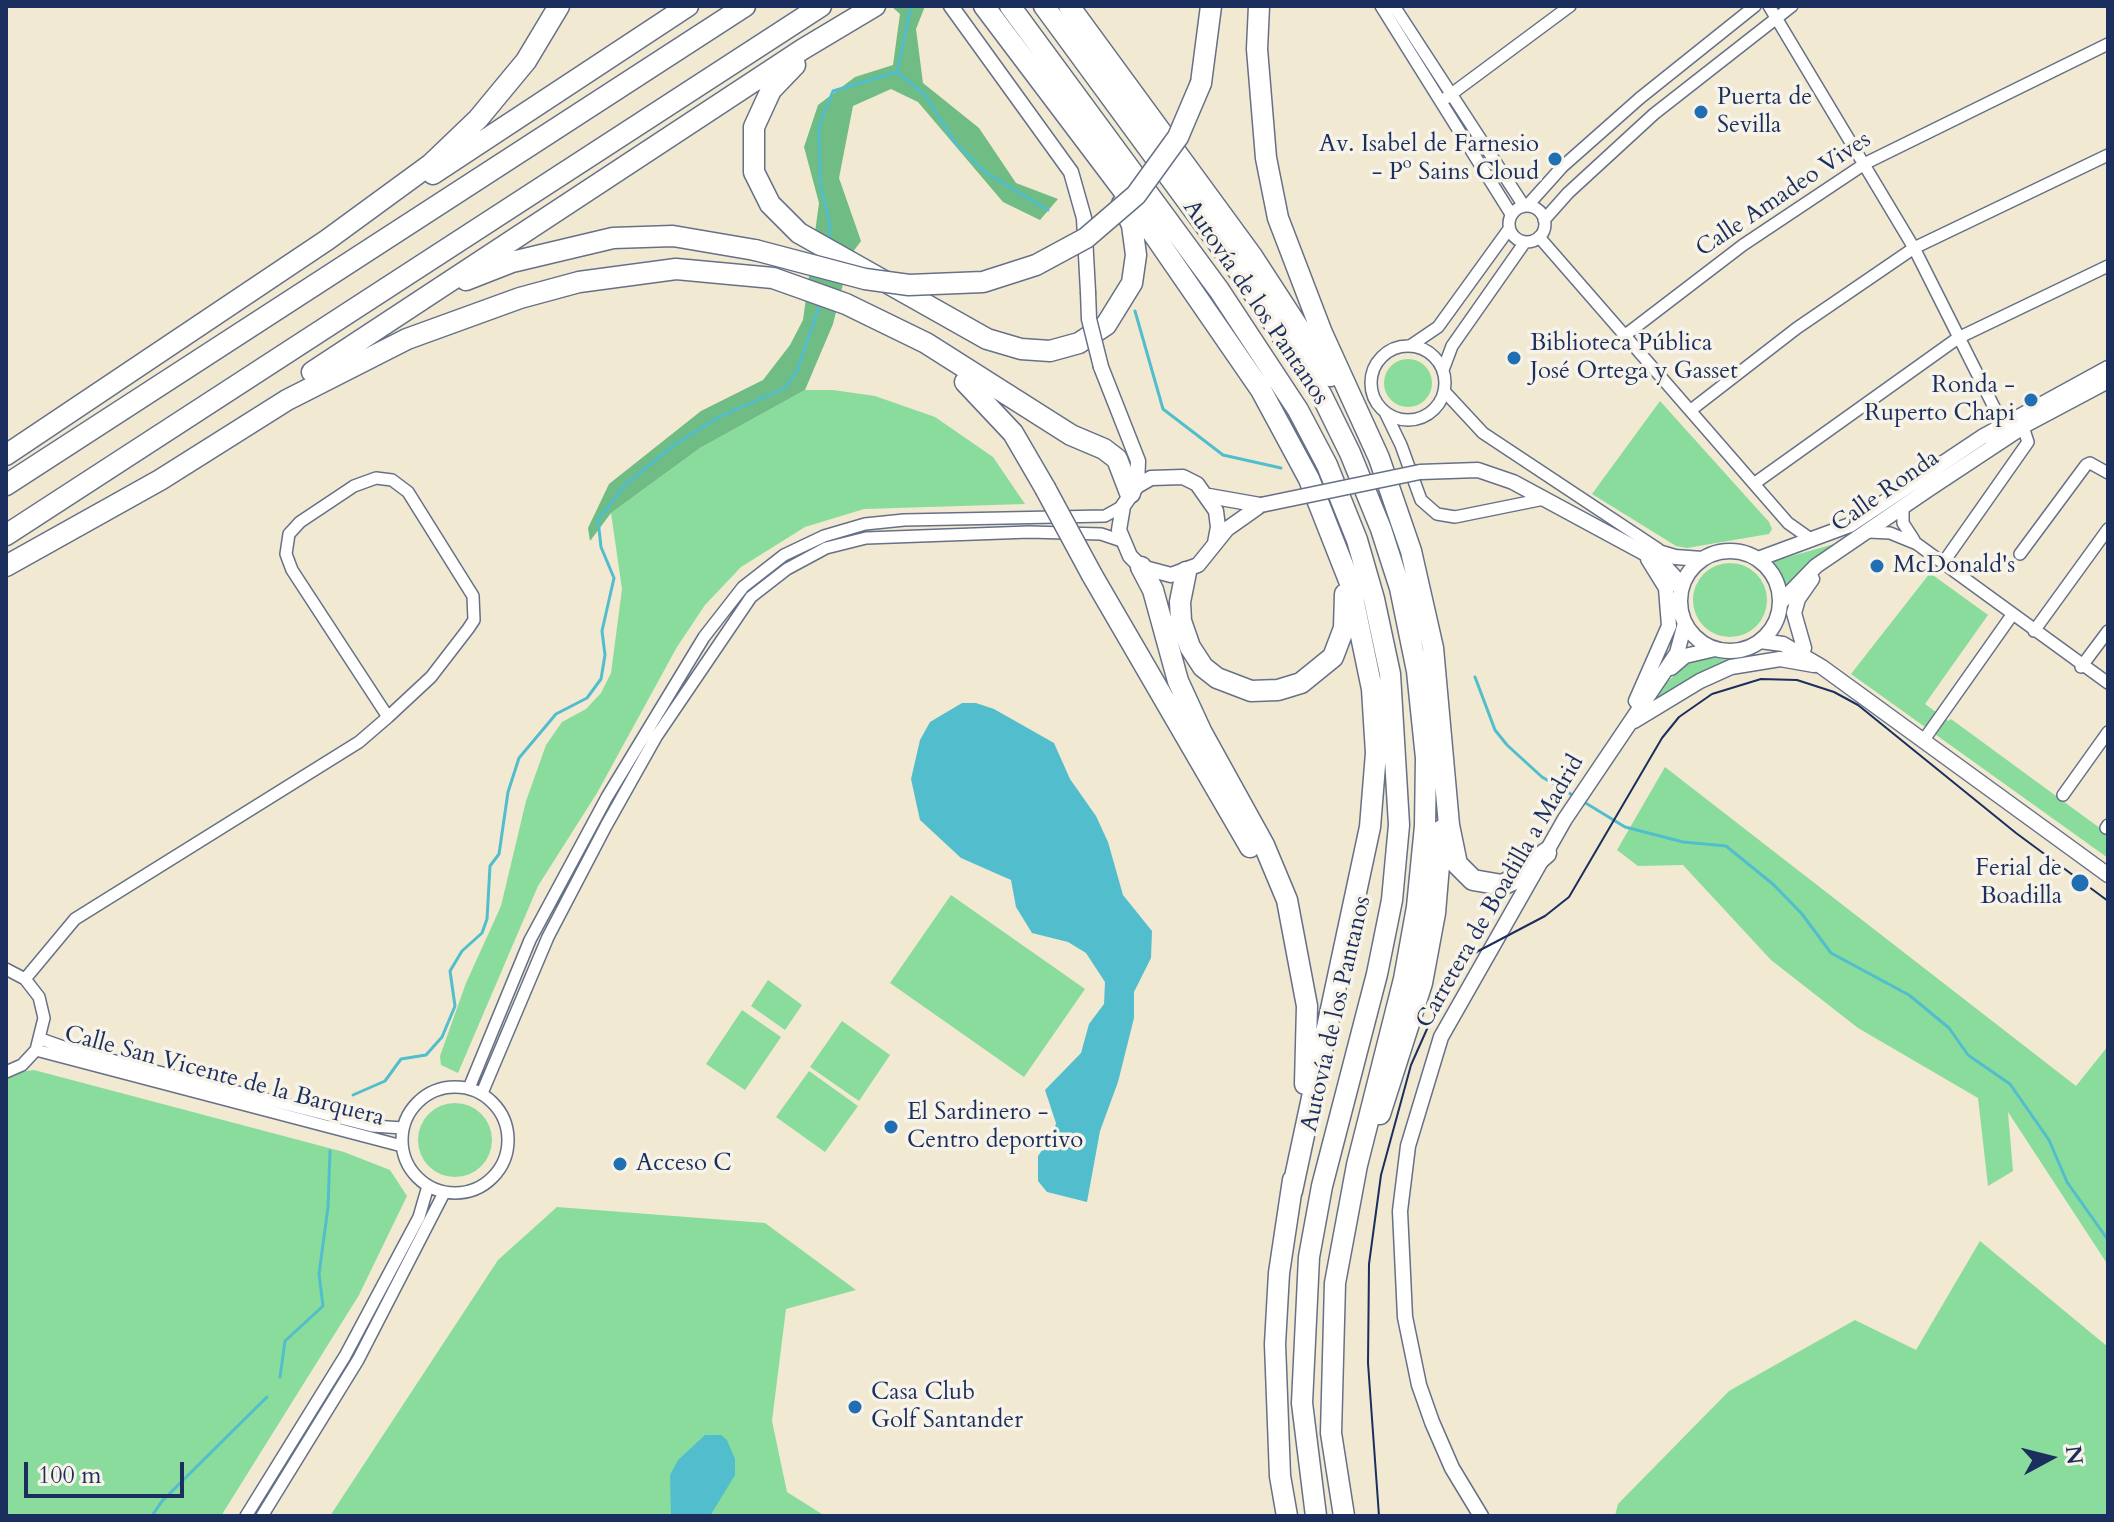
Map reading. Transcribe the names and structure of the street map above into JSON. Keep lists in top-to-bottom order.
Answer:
{
  "streets": {
    "highway": ["Autovía de los Pantanos"],
    "street": [
      "Calle Amadeo Vives",
      "Calle Ronda",
      "Carretera de Boadilla a Madrid",
      "Calle San Vicente de la Barquera"
    ]
  },
  "crossings": [
    ["Calle Ronda", "Carretera de Boadilla a Madrid"]
  ],
  "places": [
    "Puerta de Sevilla",
    "Av. Isabel de Farnesio - Pº Sains Cloud",
    "Biblioteca Pública José Ortega y Gasset",
    "Ronda - Ruperto Chapi",
    "McDonald's",
    "Ferial de Boadilla",
    "El Sardinero - Centro deportivo",
    "Acceso C",
    "Casa Club Golf Santander"
  ],
  "scale_bar": "100 m",
  "north": "right"
}
